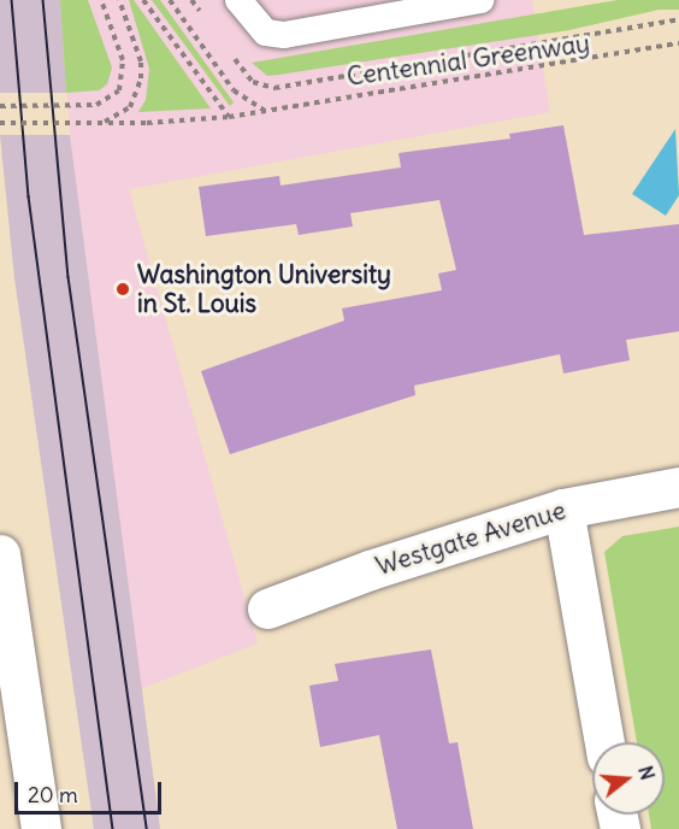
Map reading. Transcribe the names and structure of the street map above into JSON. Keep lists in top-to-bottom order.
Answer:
{
  "streets": {
    "street": ["Westgate Avenue"],
    "path": ["Centennial Greenway"]
  },
  "places": ["Washington University in St. Louis"],
  "scale_bar": "20 m",
  "north": "right"
}
